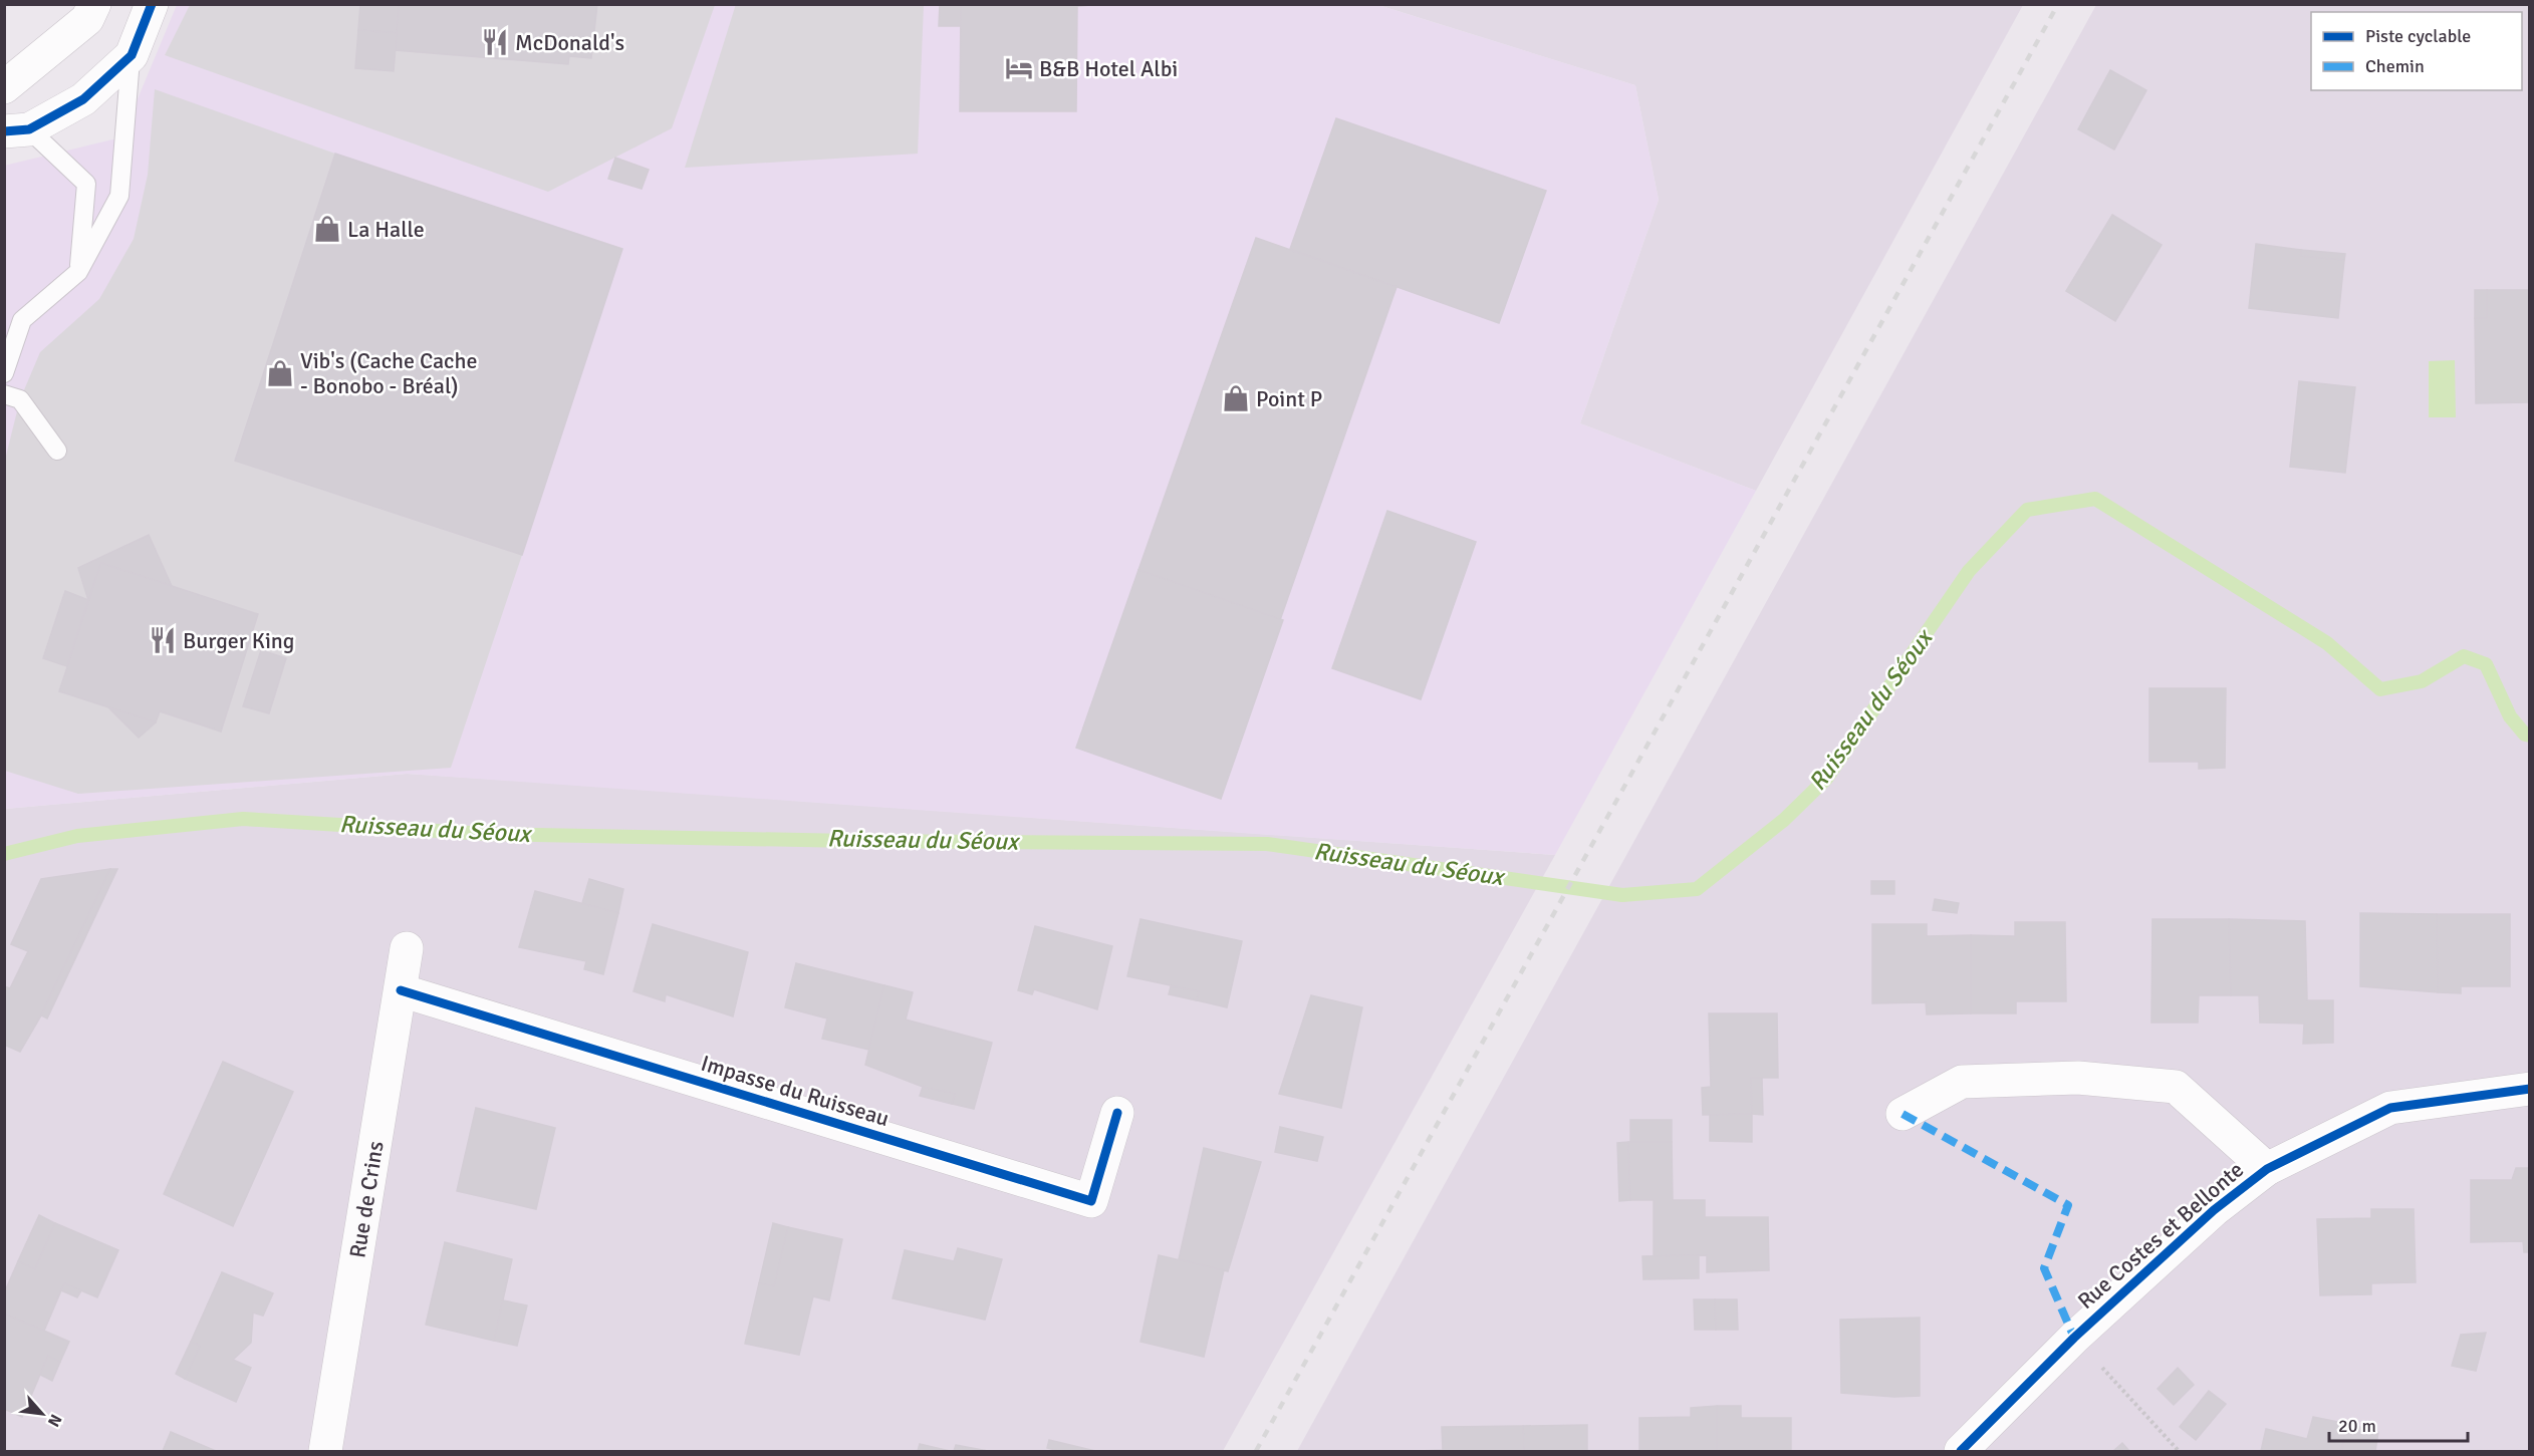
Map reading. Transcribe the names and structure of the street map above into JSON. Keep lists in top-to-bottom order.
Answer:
{
  "streets": {
    "street": ["Impasse du Ruisseau", "Rue de Crins", "Rue Costes et Bellonte"]
  },
  "crossings": [
    ["Impasse du Ruisseau", "Rue de Crins"]
  ],
  "water": ["Ruisseau du Séoux"],
  "places": {
    "restaurant": ["McDonald's", "Burger King"],
    "hotel": ["B&B Hotel Albi"],
    "shop": ["La Halle", "Vib's (Cache Cache - Bonobo - Bréal)", "Point P"]
  },
  "legend": ["Piste cyclable", "Chemin"],
  "scale_bar": "20 m",
  "north": "bottom right"
}
